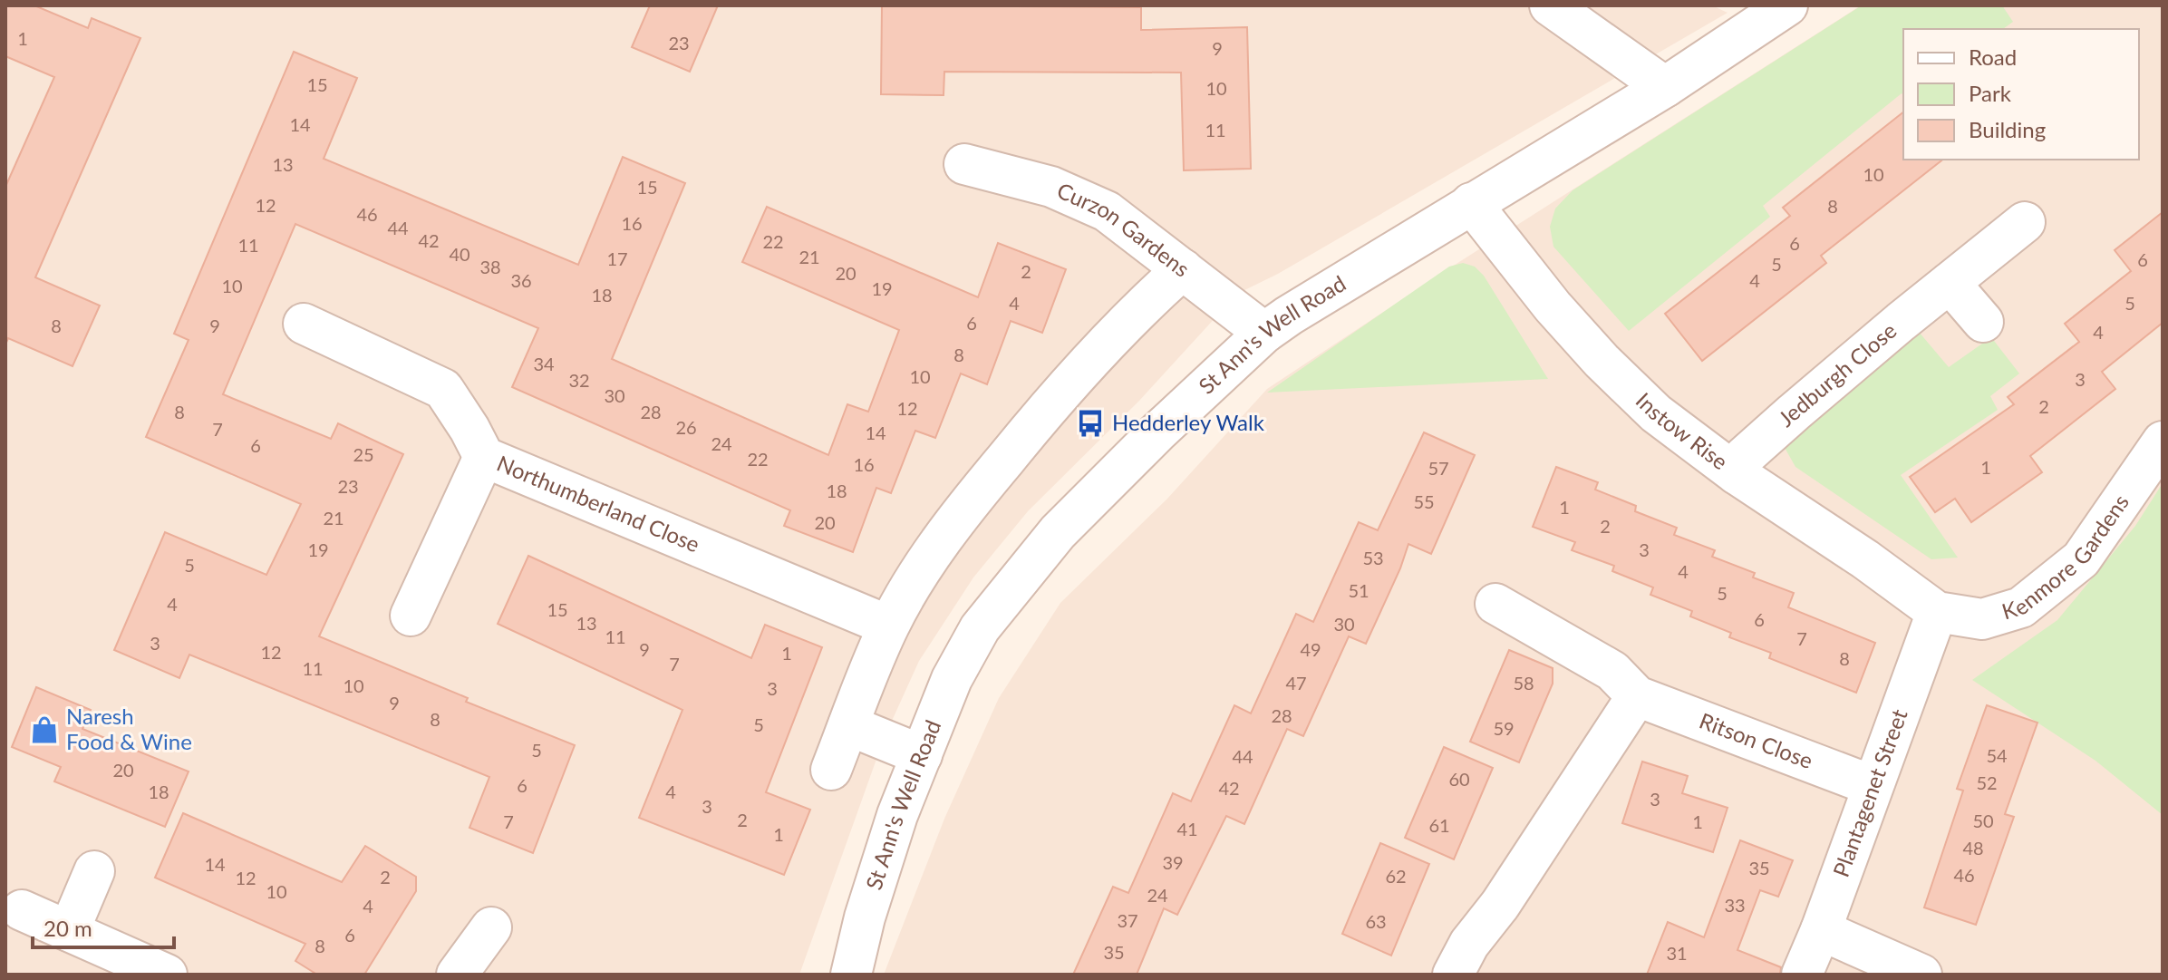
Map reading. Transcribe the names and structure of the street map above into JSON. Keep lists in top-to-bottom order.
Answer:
{
  "streets": {
    "street": [
      "Curzon Gardens",
      "St Ann's Well Road",
      "Jedburgh Close",
      "Instow Rise",
      "Northumberland Close",
      "Kenmore Gardens",
      "Ritson Close",
      "Plantagenet Street"
    ]
  },
  "crossings": [
    ["Curzon Gardens", "St Ann's Well Road"],
    ["St Ann's Well Road", "Instow Rise"],
    ["Jedburgh Close", "Instow Rise"],
    ["Instow Rise", "Kenmore Gardens"],
    ["Instow Rise", "Plantagenet Street"],
    ["Kenmore Gardens", "Plantagenet Street"],
    ["Ritson Close", "Plantagenet Street"]
  ],
  "places": {
    "bus stop": ["Hedderley Walk"],
    "shop": ["Naresh Food & Wine"]
  },
  "house_numbers": [
    "1",
    "23",
    "9",
    "15",
    "10",
    "14",
    "11",
    "13",
    "10",
    "15",
    "12",
    "8",
    "46",
    "16",
    "44",
    "42",
    "22",
    "6",
    "11",
    "40",
    "21",
    "17",
    "6",
    "5",
    "38",
    "2",
    "20",
    "36",
    "4",
    "10",
    "19",
    "18",
    "4",
    "5",
    "6",
    "8",
    "9",
    "4",
    "8",
    "34",
    "10",
    "3",
    "32",
    "30",
    "2",
    "12",
    "8",
    "28",
    "26",
    "7",
    "14",
    "24",
    "6",
    "25",
    "22",
    "16",
    "1",
    "57",
    "23",
    "18",
    "55",
    "1",
    "21",
    "20",
    "2",
    "19",
    "3",
    "53",
    "5",
    "4",
    "51",
    "5",
    "4",
    "15",
    "6",
    "13",
    "30",
    "11",
    "7",
    "3",
    "9",
    "49",
    "12",
    "1",
    "8",
    "7",
    "11",
    "47",
    "58",
    "10",
    "3",
    "9",
    "28",
    "8",
    "5",
    "59",
    "5",
    "54",
    "44",
    "20",
    "60",
    "52",
    "6",
    "42",
    "18",
    "4",
    "3",
    "3",
    "2",
    "50",
    "7",
    "1",
    "61",
    "41",
    "1",
    "48",
    "39",
    "14",
    "35",
    "46",
    "62",
    "2",
    "12",
    "10",
    "24",
    "33",
    "4",
    "37",
    "63",
    "6",
    "8",
    "35",
    "31"
  ],
  "legend": ["Road", "Park", "Building"],
  "scale_bar": "20 m"
}
